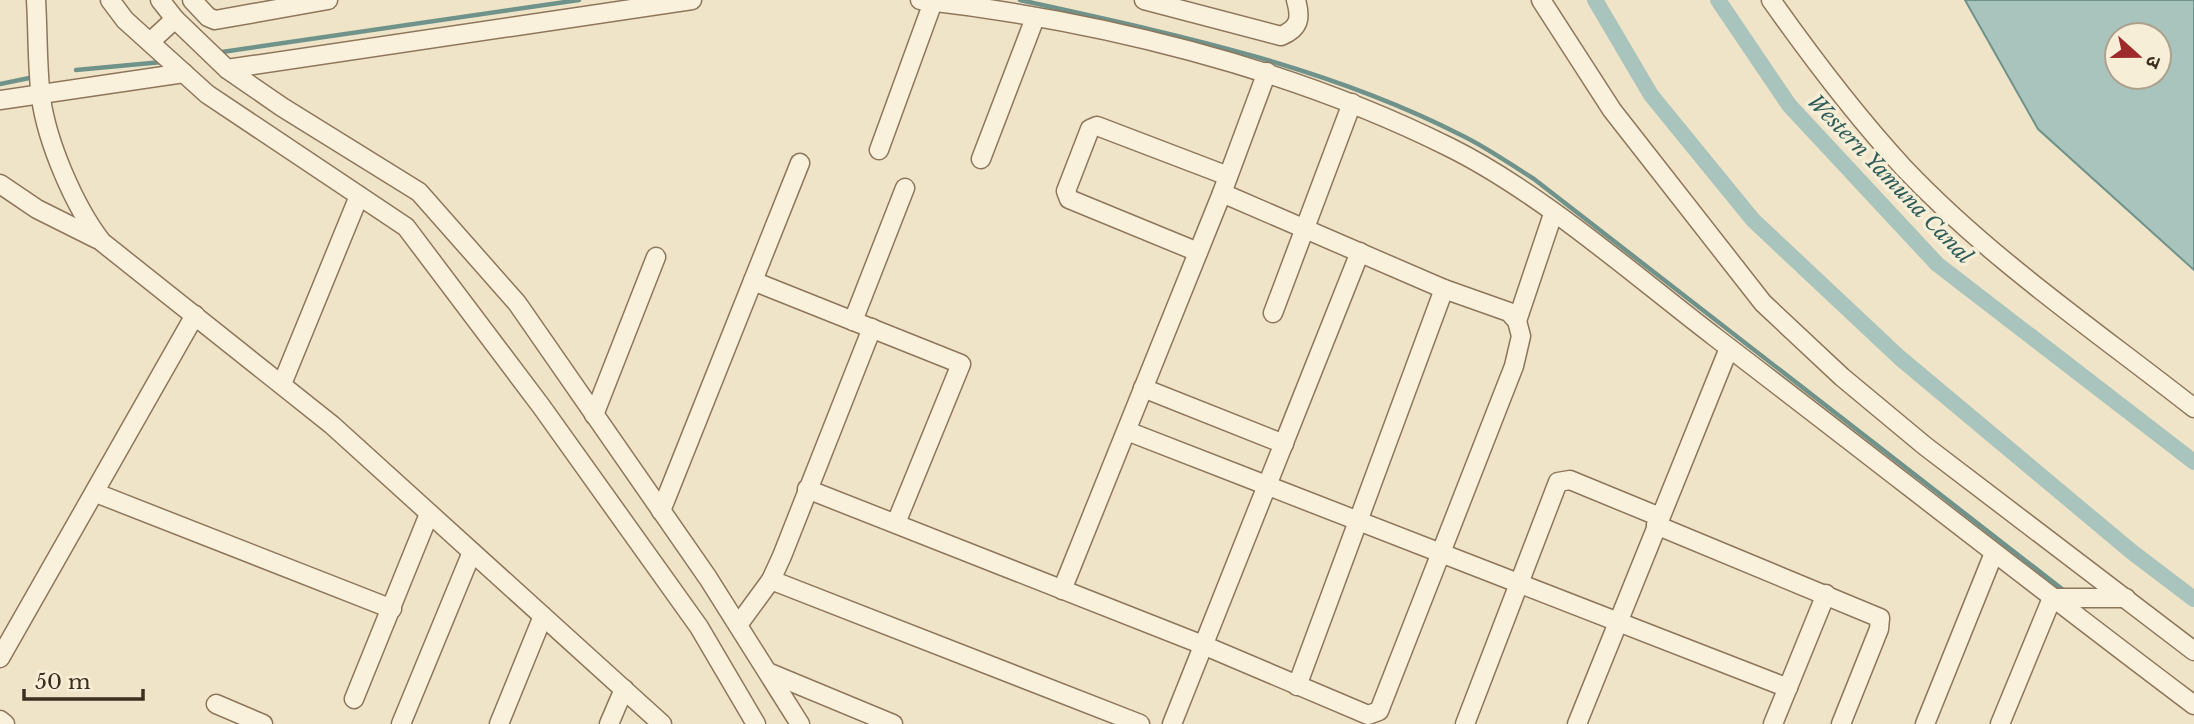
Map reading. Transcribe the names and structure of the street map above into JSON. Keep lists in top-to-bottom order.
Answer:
{
  "water": ["Western Yamuna Canal"],
  "scale_bar": "50 m",
  "north": "right"
}
